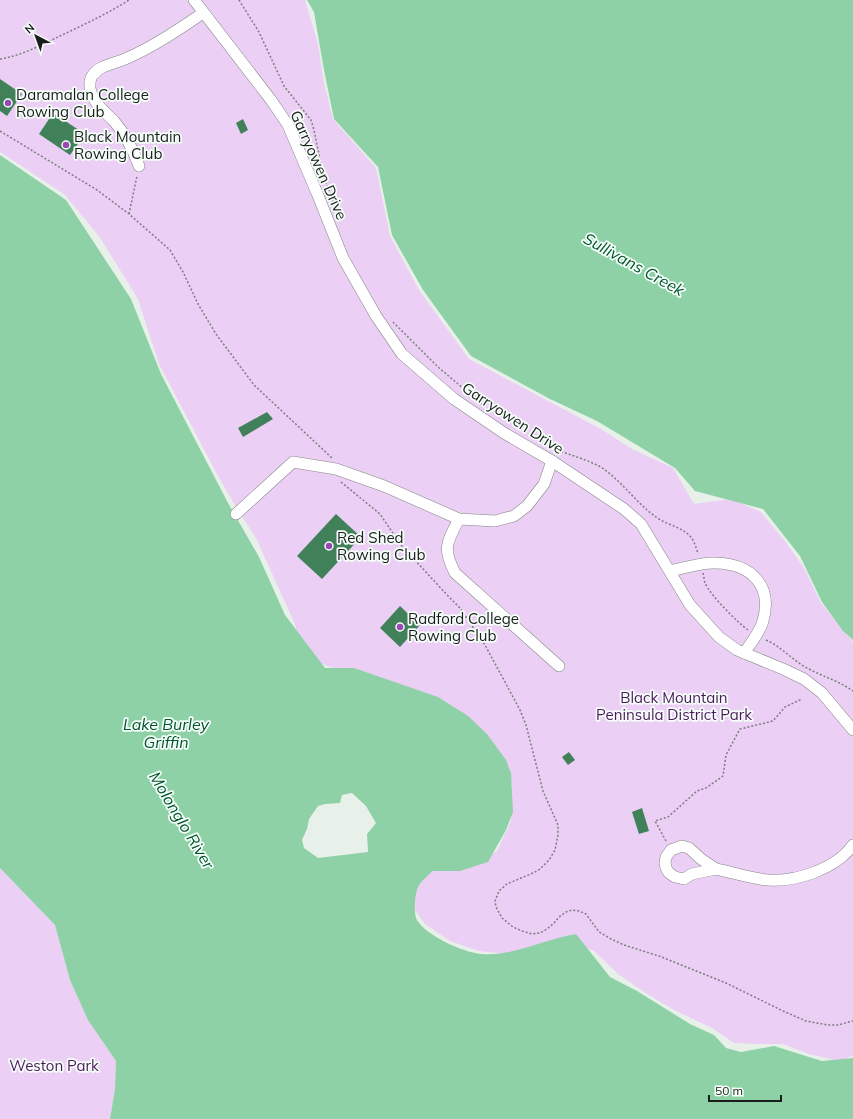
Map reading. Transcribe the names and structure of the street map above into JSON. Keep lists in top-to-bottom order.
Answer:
{
  "streets": {
    "street": ["Garryowen Drive"]
  },
  "water": ["Sullivans Creek", "Lake Burley Griffin", "Molonglo River"],
  "parks": ["Black Mountain Peninsula District Park", "Weston Park"],
  "places": [
    "Daramalan College Rowing Club",
    "Black Mountain Rowing Club",
    "Red Shed Rowing Club",
    "Radford College Rowing Club"
  ],
  "scale_bar": "50 m",
  "north": "top left"
}
